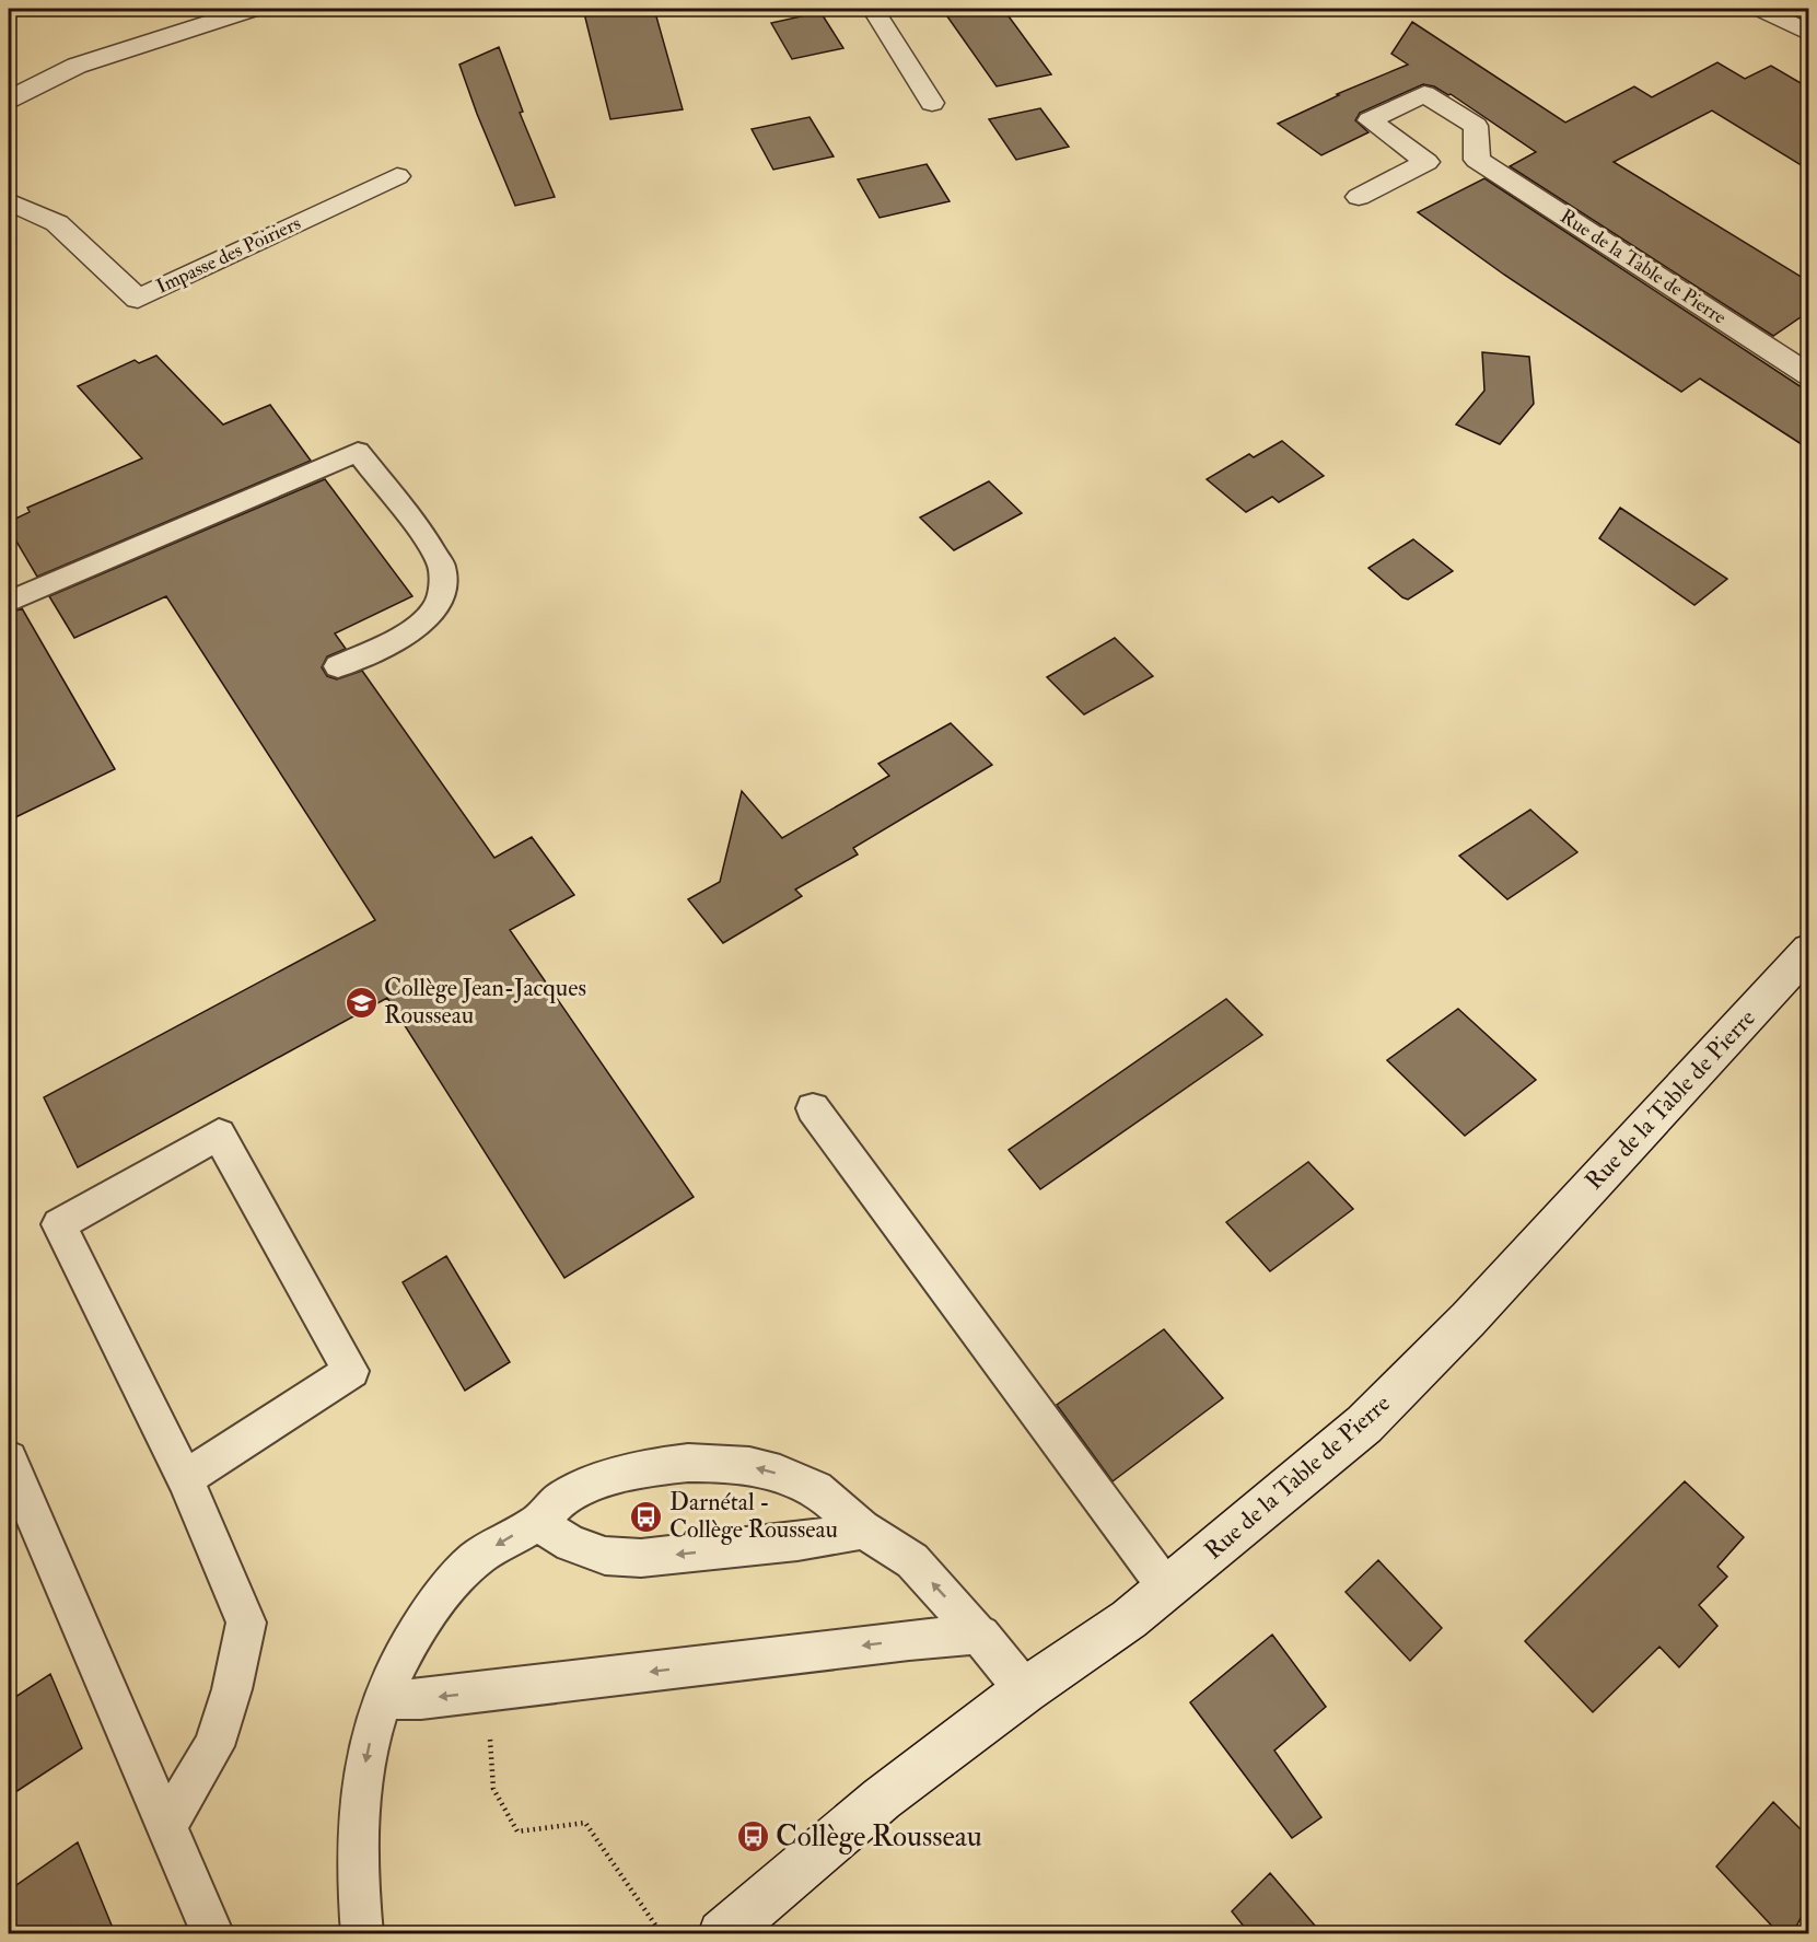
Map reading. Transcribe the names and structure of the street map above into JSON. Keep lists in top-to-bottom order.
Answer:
{
  "streets": {
    "street": ["Impasse des Poiriers", "Rue de la Table de Pierre"]
  },
  "places": {
    "school or university": ["Collège Jean-Jacques Rousseau"],
    "bus stop": ["Darnétal - Collège Rousseau", "Collège Rousseau"]
  }
}
